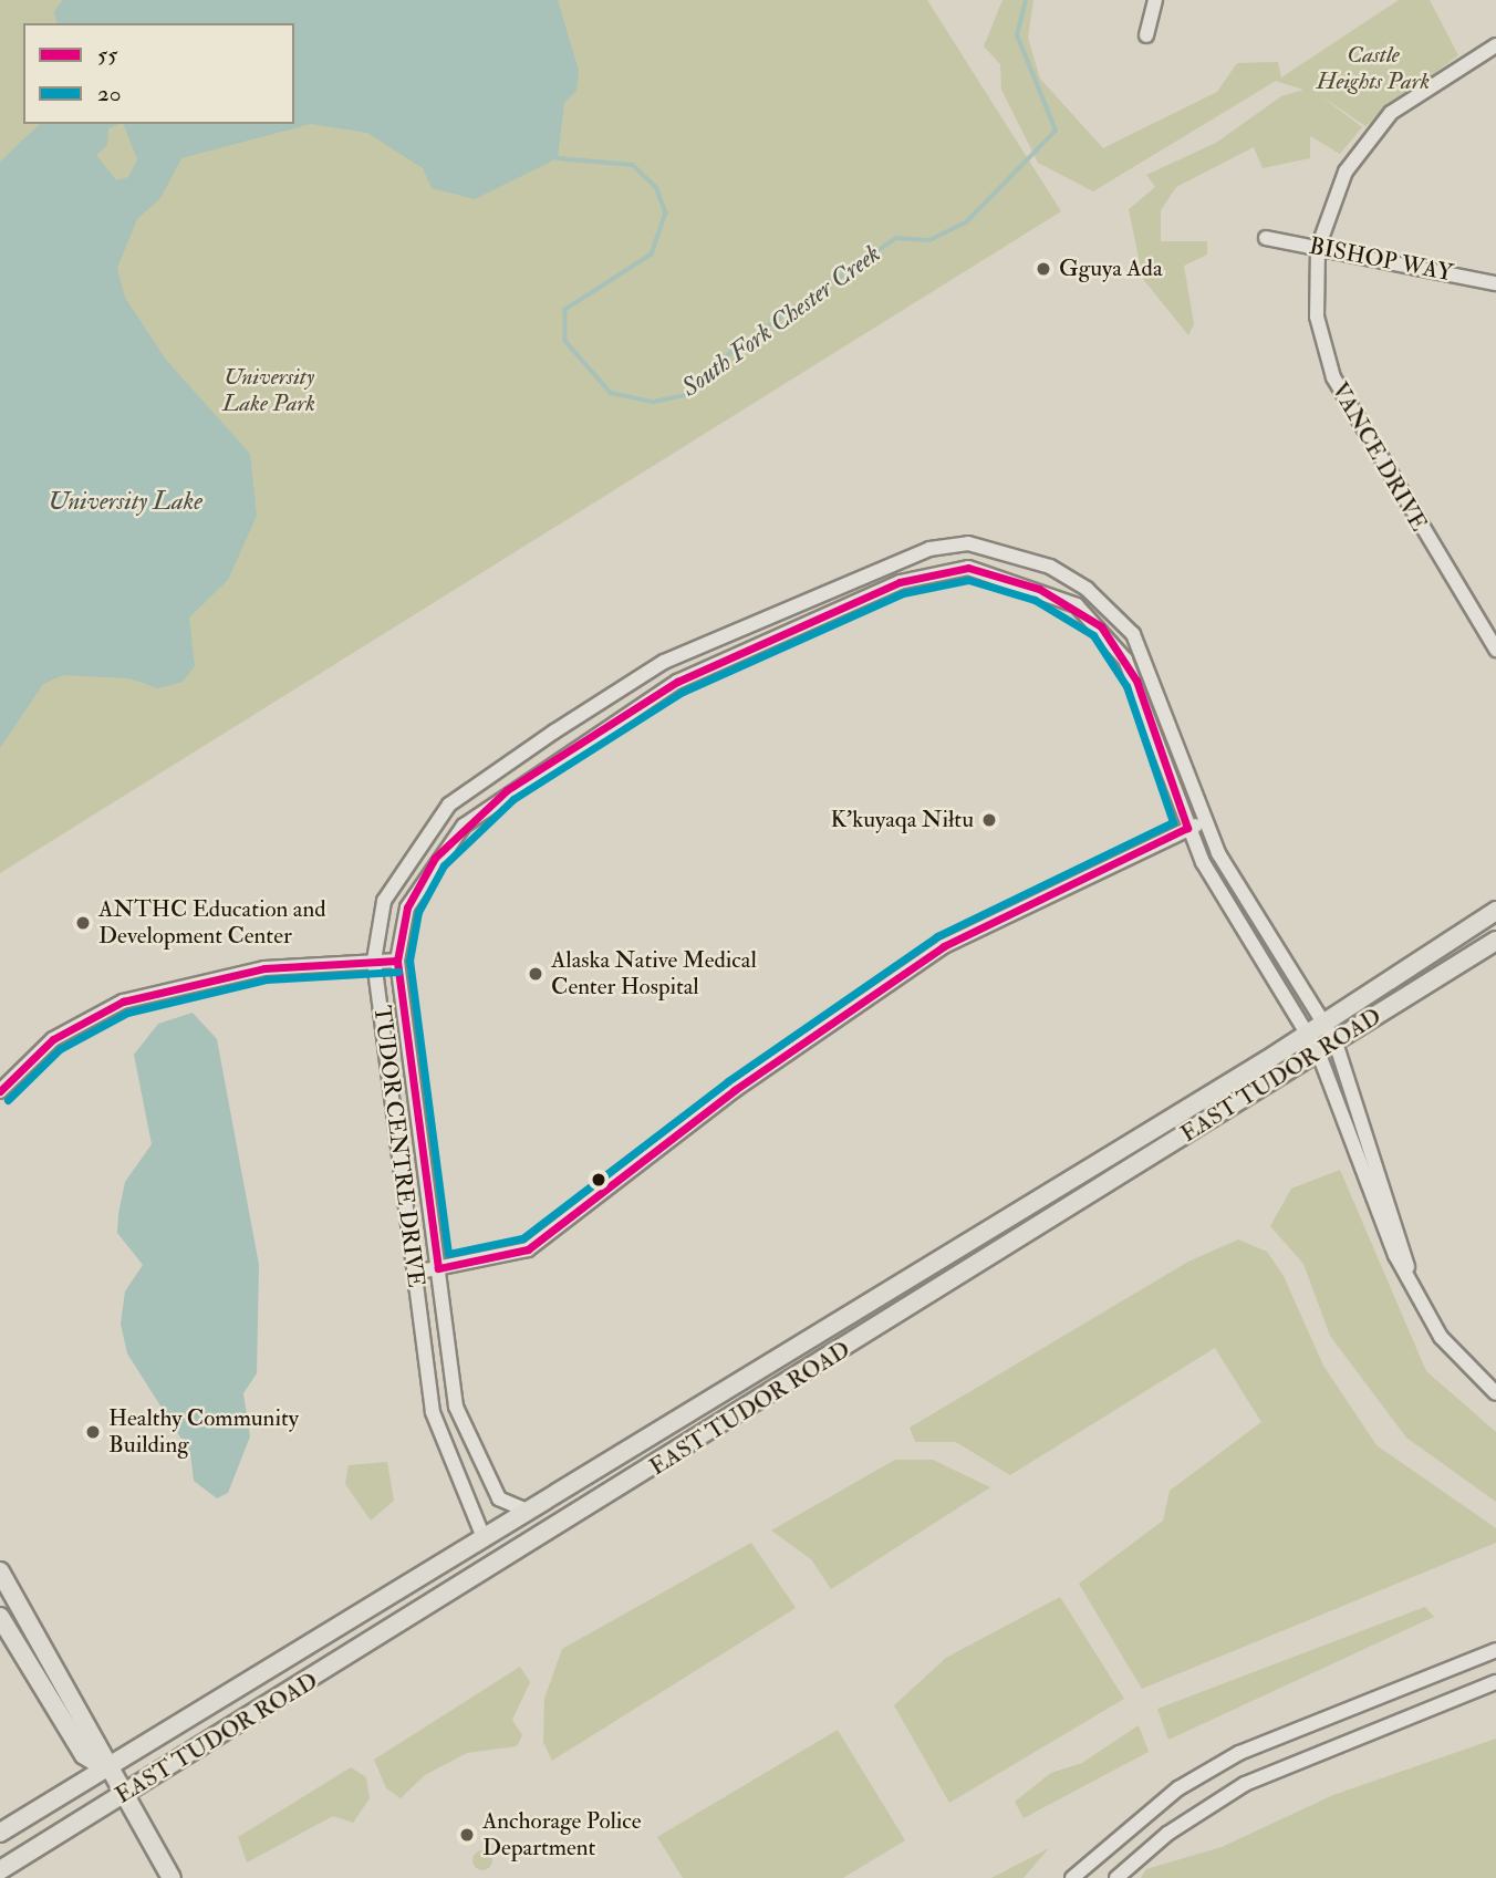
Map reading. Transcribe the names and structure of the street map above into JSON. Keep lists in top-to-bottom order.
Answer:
{
  "streets": {
    "main road": ["EAST TUDOR ROAD"],
    "street": ["BISHOP WAY", "VANCE DRIVE", "TUDOR CENTRE DRIVE"]
  },
  "crossings": [
    ["BISHOP WAY", "VANCE DRIVE"],
    ["EAST TUDOR ROAD", "TUDOR CENTRE DRIVE"]
  ],
  "water": ["South Fork Chester Creek", "University Lake"],
  "parks": ["Castle Heights Park", "University Lake Park"],
  "places": [
    "Gguya Ada",
    "K’kuyaqa Niłtu",
    "ANTHC Education and Development Center",
    "Alaska Native Medical Center Hospital",
    "Healthy Community Building",
    "Anchorage Police Department"
  ],
  "lines": ["transit line 55", "transit line 20"],
  "legend": ["55", "20"]
}
